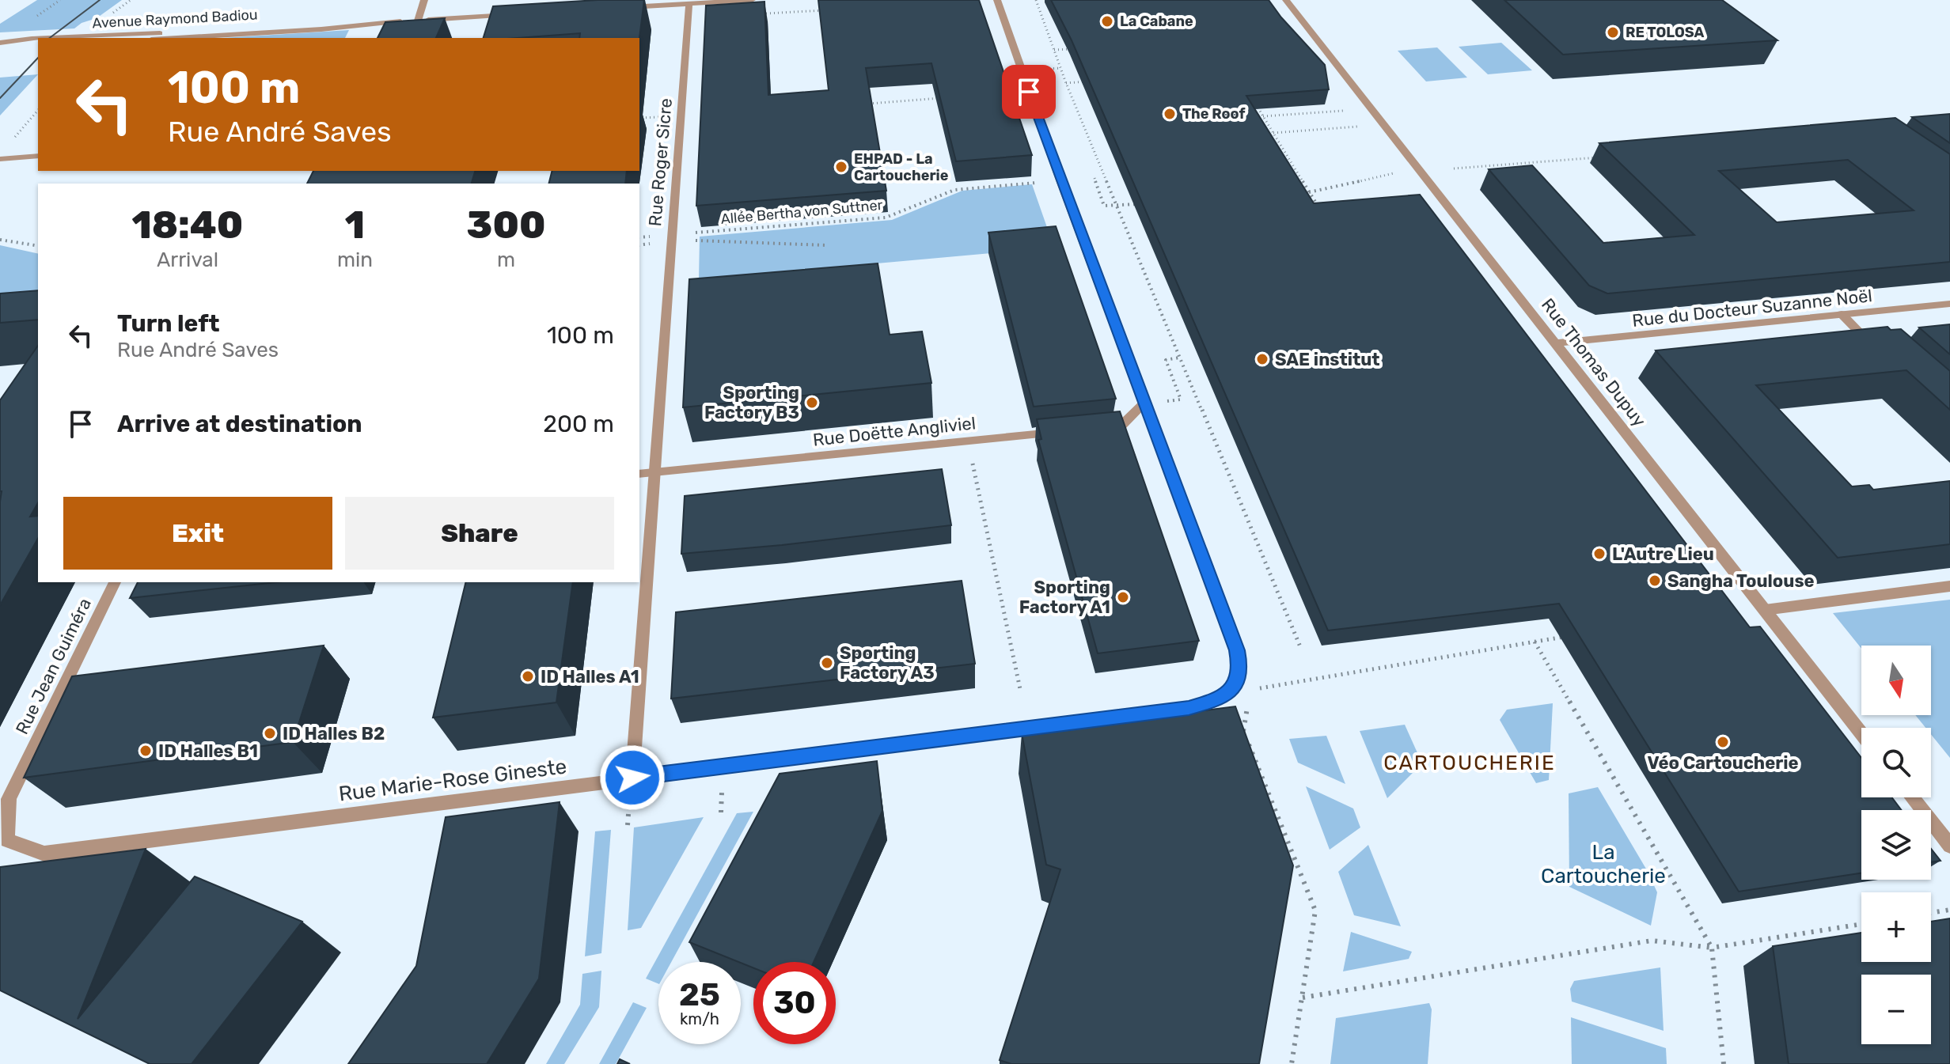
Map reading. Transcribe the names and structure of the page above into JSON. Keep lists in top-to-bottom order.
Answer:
{
  "streets": {
    "street": [
      "Avenue Raymond Badiou",
      "Rue Roger Sicre",
      "Rue du Docteur Suzanne Noël",
      "Rue Thomas Dupuy",
      "Rue Doëtte Angliviel",
      "Rue Jean Guiméra",
      "Rue Marie-Rose Gineste"
    ],
    "path": ["Allée Bertha von Suttner"]
  },
  "crossings": [
    ["Rue Roger Sicre", "Allée Bertha von Suttner"],
    ["Rue Roger Sicre", "Rue Doëtte Angliviel"],
    ["Rue Roger Sicre", "Rue Marie-Rose Gineste"],
    ["Rue du Docteur Suzanne Noël", "Rue Thomas Dupuy"],
    ["Rue Jean Guiméra", "Rue Marie-Rose Gineste"]
  ],
  "districts": ["CARTOUCHERIE"],
  "parks": ["La Cartoucherie"],
  "places": [
    "La Cabane",
    "RE TOLOSA",
    "The Roof",
    "EHPAD - La Cartoucherie",
    "SAE institut",
    "Sporting Factory B3",
    "L'Autre Lieu",
    "Sangha Toulouse",
    "Sporting Factory A1",
    "Sporting Factory A3",
    "ID Halles A1",
    "ID Halles B2",
    "Véo Cartoucherie",
    "ID Halles B1"
  ],
  "north": "bottom",
  "page": {
    "turn": ["100 m", "Rue André Saves"],
    "eta": [
      "18:40",
      "Arrival",
      "1",
      "min",
      "300",
      "m"
    ],
    "list": [
      {
        "name": "Turn left",
        "note": "Rue André Saves",
        "value": "100 m"
      },
      {
        "name": "Arrive at destination",
        "value": "200 m"
      }
    ],
    "buttons": ["Exit", "Share"],
    "map_buttons": ["+", "−"],
    "speed": "25 km/h",
    "limit": "30"
  }
}
